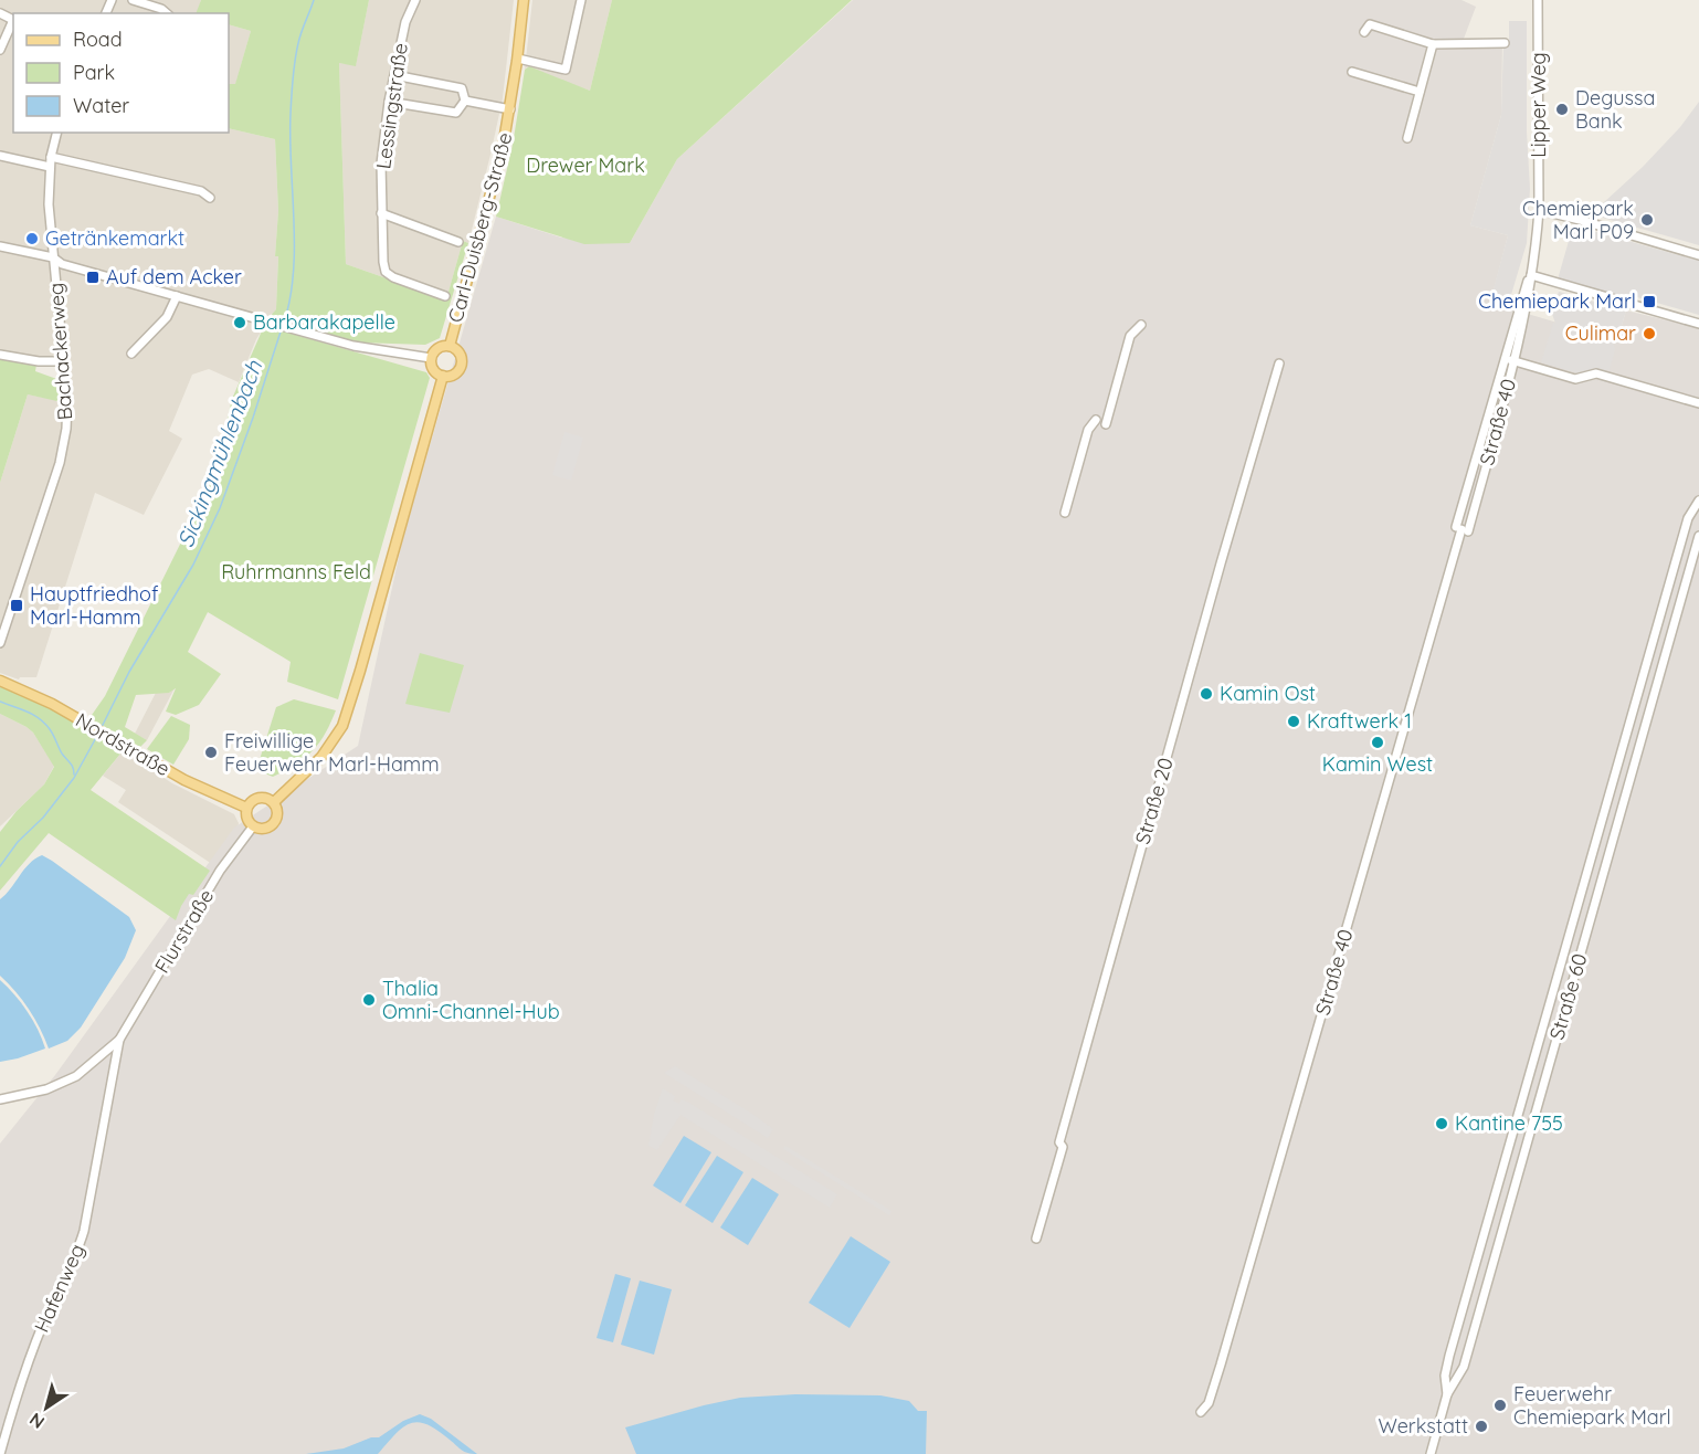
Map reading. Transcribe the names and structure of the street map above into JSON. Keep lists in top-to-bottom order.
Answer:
{
  "streets": {
    "main road": ["Carl-Duisberg-Straße", "Nordstraße"],
    "street": [
      "Lipper Weg",
      "Lessingstraße",
      "Bachackerweg",
      "Straße 40",
      "Straße 20",
      "Flurstraße",
      "Straße 60",
      "Hafenweg"
    ]
  },
  "crossings": [
    ["Lipper Weg", "Straße 40"],
    ["Lessingstraße", "Carl-Duisberg-Straße"],
    ["Nordstraße", "Flurstraße"],
    ["Flurstraße", "Hafenweg"]
  ],
  "water": ["Sickingmühlenbach"],
  "parks": ["Drewer Mark", "Ruhrmanns Feld"],
  "places": {
    "other": [
      "Degussa Bank",
      "Chemiepark Marl P09",
      "Getränkemarkt",
      "Barbarakapelle",
      "Culimar",
      "Kamin Ost",
      "Kraftwerk 1",
      "Kamin West",
      "Freiwillige Feuerwehr Marl-Hamm",
      "Thalia Omni-Channel-Hub",
      "Kantine 755",
      "Feuerwehr Chemiepark Marl",
      "Werkstatt"
    ],
    "transit": ["Auf dem Acker", "Chemiepark Marl", "Hauptfriedhof Marl-Hamm"]
  },
  "legend": ["Road", "Park", "Water"],
  "north": "bottom left"
}
